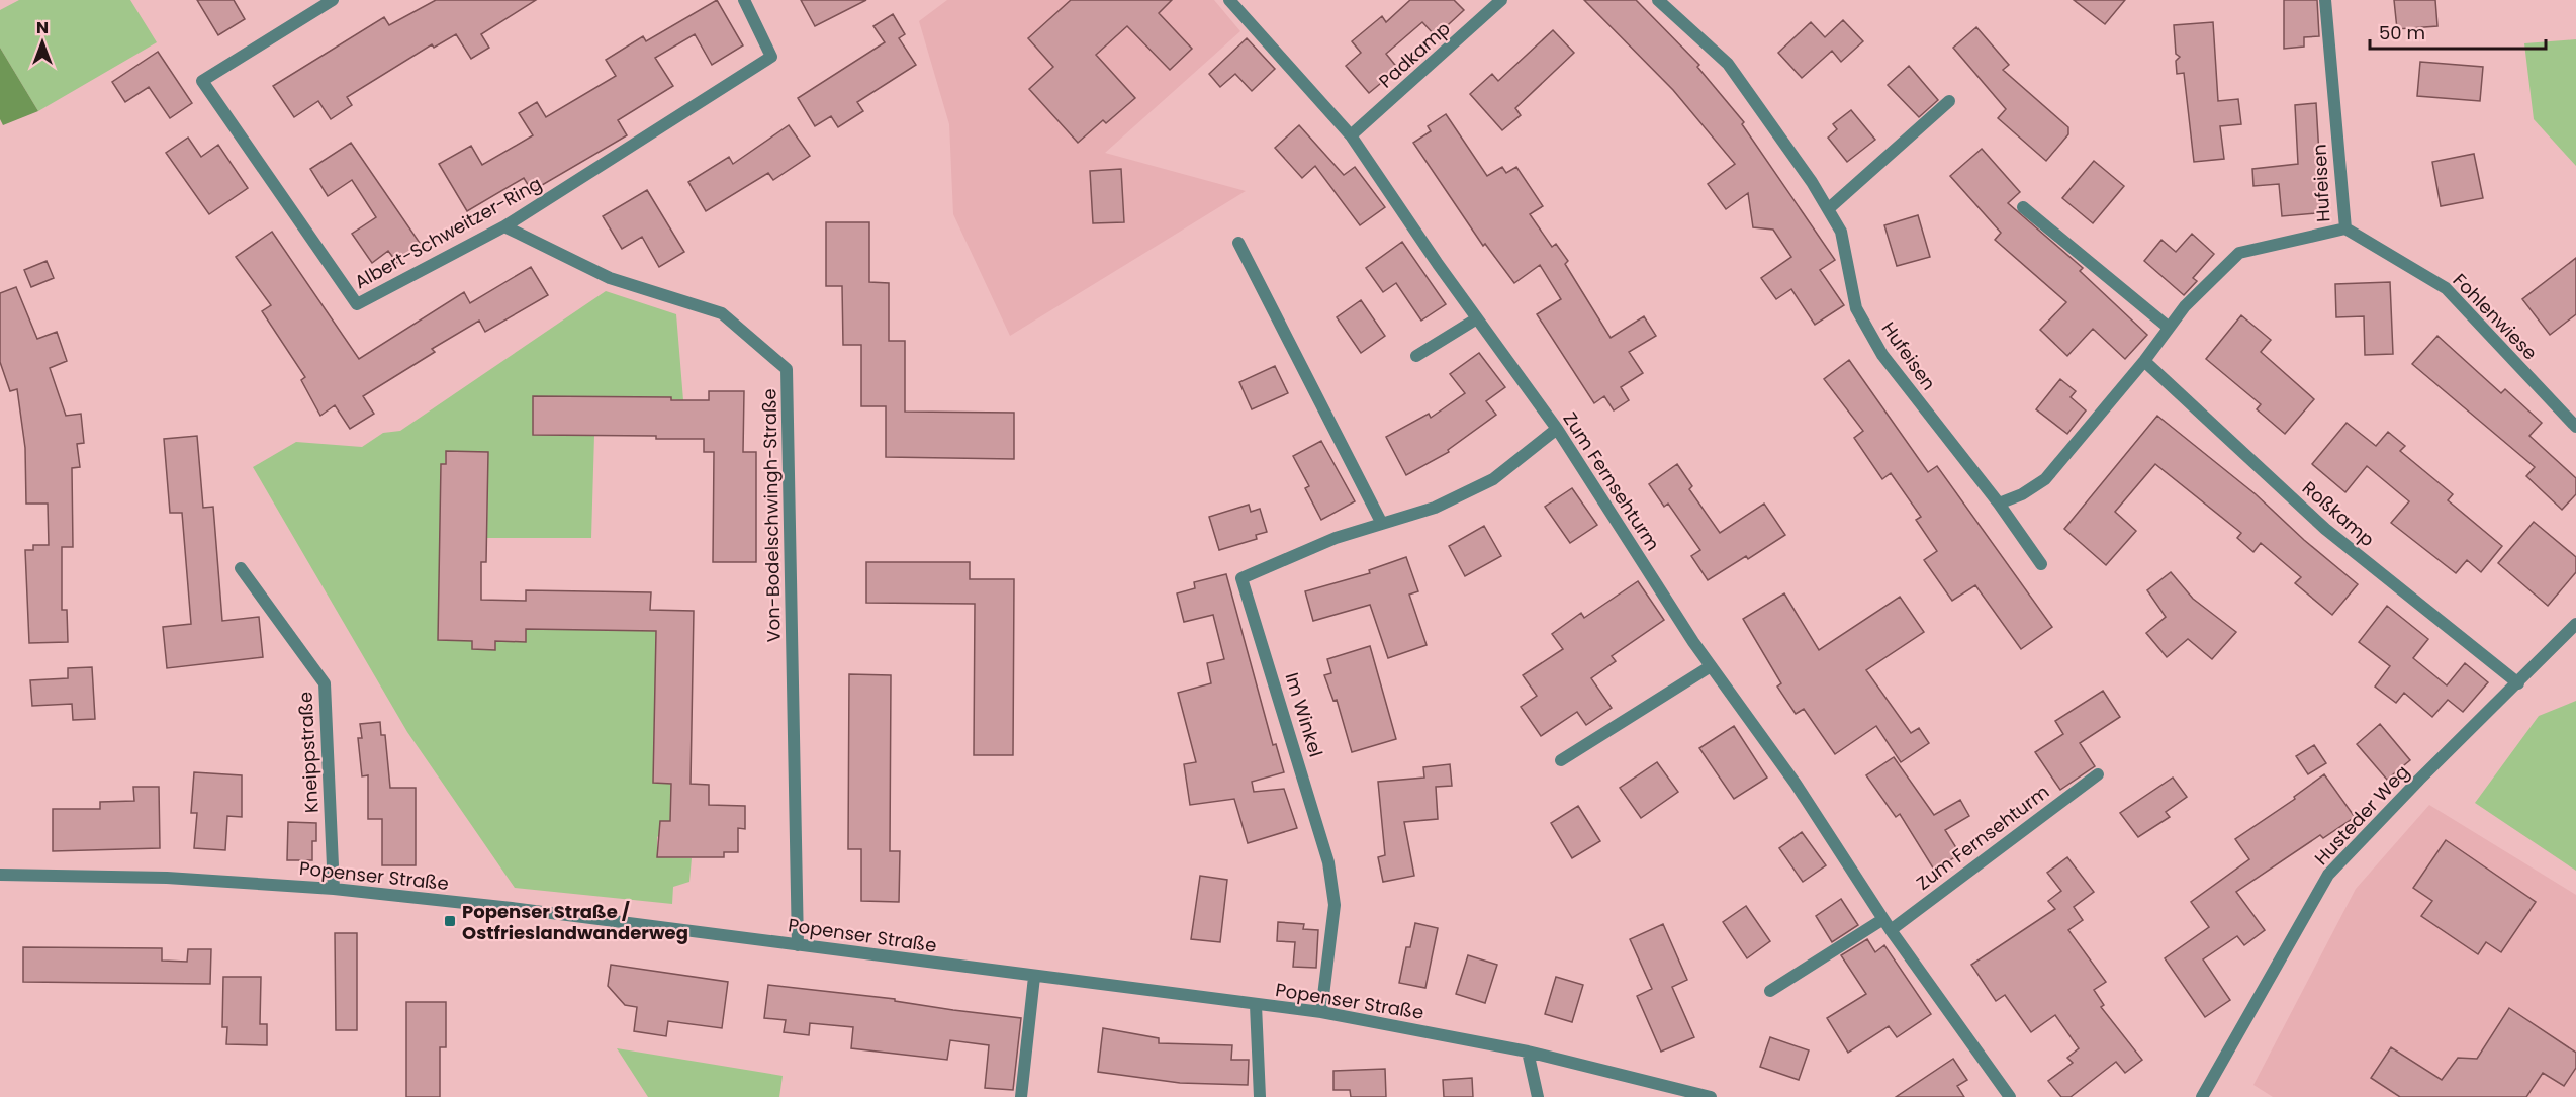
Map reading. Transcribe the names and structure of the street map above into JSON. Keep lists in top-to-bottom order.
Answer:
{
  "streets": {
    "street": [
      "Padkamp",
      "Hufeisen",
      "Albert-Schweitzer-Ring",
      "Fohlenwiese",
      "Zum Fernsehturm",
      "Roßkamp",
      "Von-Bodelschwingh-Straße",
      "Im Winkel",
      "Kneippstraße",
      "Husteder Weg",
      "Popenser Straße"
    ]
  },
  "crossings": [
    ["Padkamp", "Zum Fernsehturm"],
    ["Hufeisen", "Fohlenwiese"],
    ["Hufeisen", "Roßkamp"],
    ["Albert-Schweitzer-Ring", "Von-Bodelschwingh-Straße"],
    ["Zum Fernsehturm", "Im Winkel"],
    ["Roßkamp", "Husteder Weg"],
    ["Von-Bodelschwingh-Straße", "Popenser Straße"],
    ["Im Winkel", "Popenser Straße"],
    ["Kneippstraße", "Popenser Straße"]
  ],
  "places": {
    "transit": ["Popenser Straße / Ostfrieslandwanderweg"]
  },
  "scale_bar": "50 m",
  "north": "top"
}
